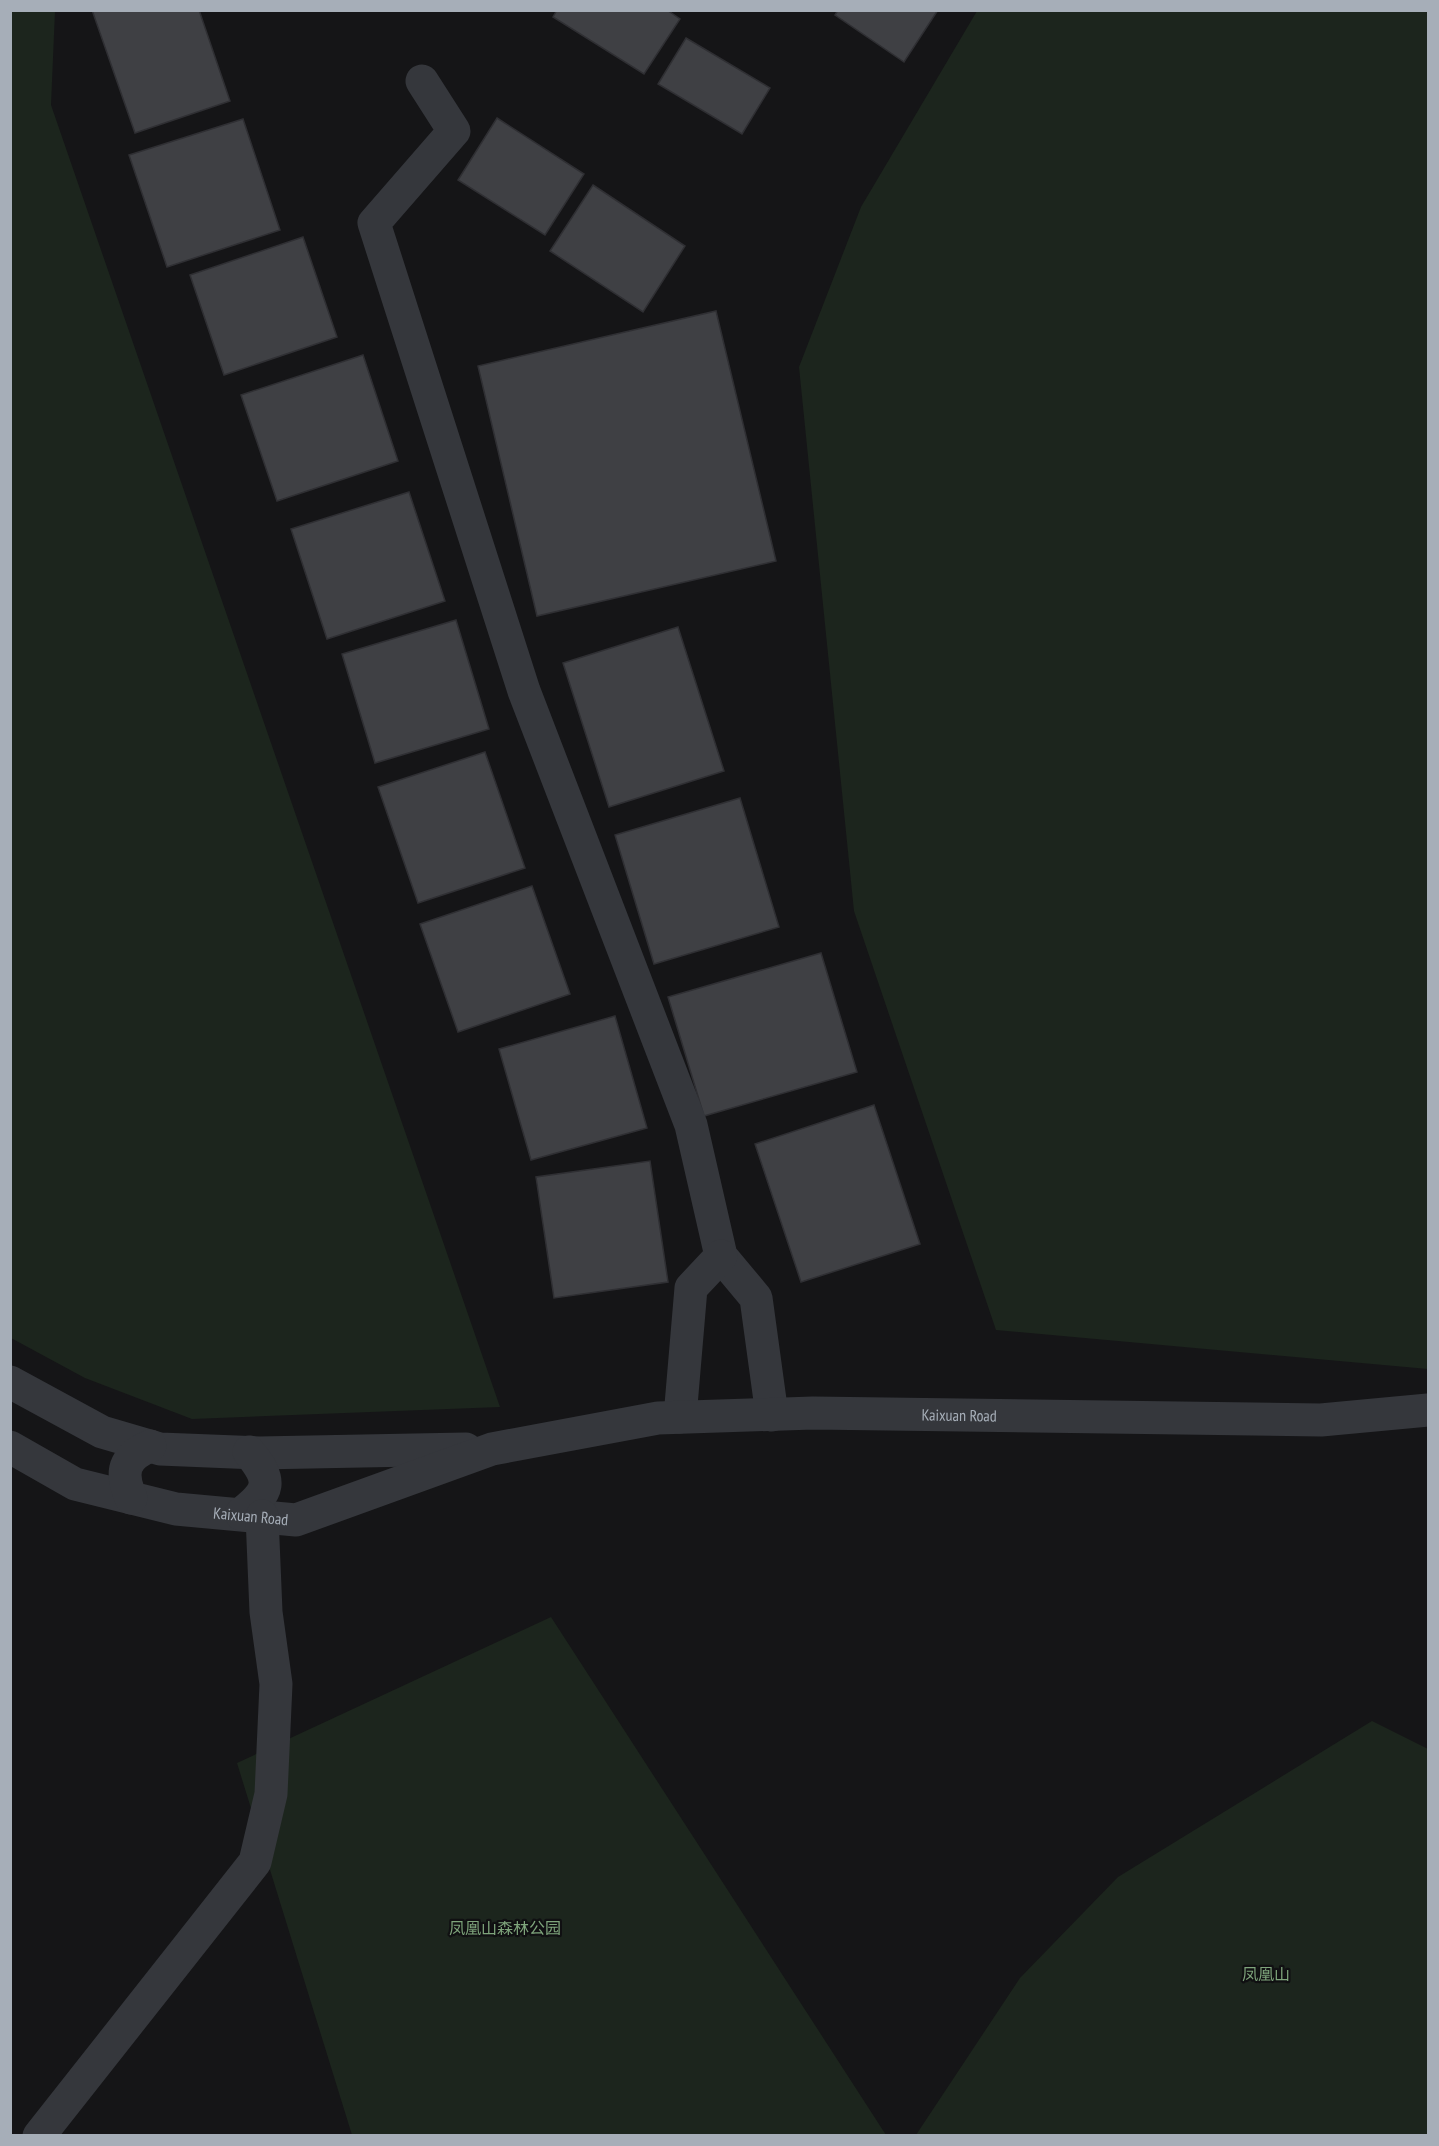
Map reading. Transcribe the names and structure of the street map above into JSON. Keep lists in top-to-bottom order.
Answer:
{
  "streets": {
    "street": ["Kaixuan Road"]
  },
  "parks": ["凤凰山森林公园", "凤凰山"]
}
